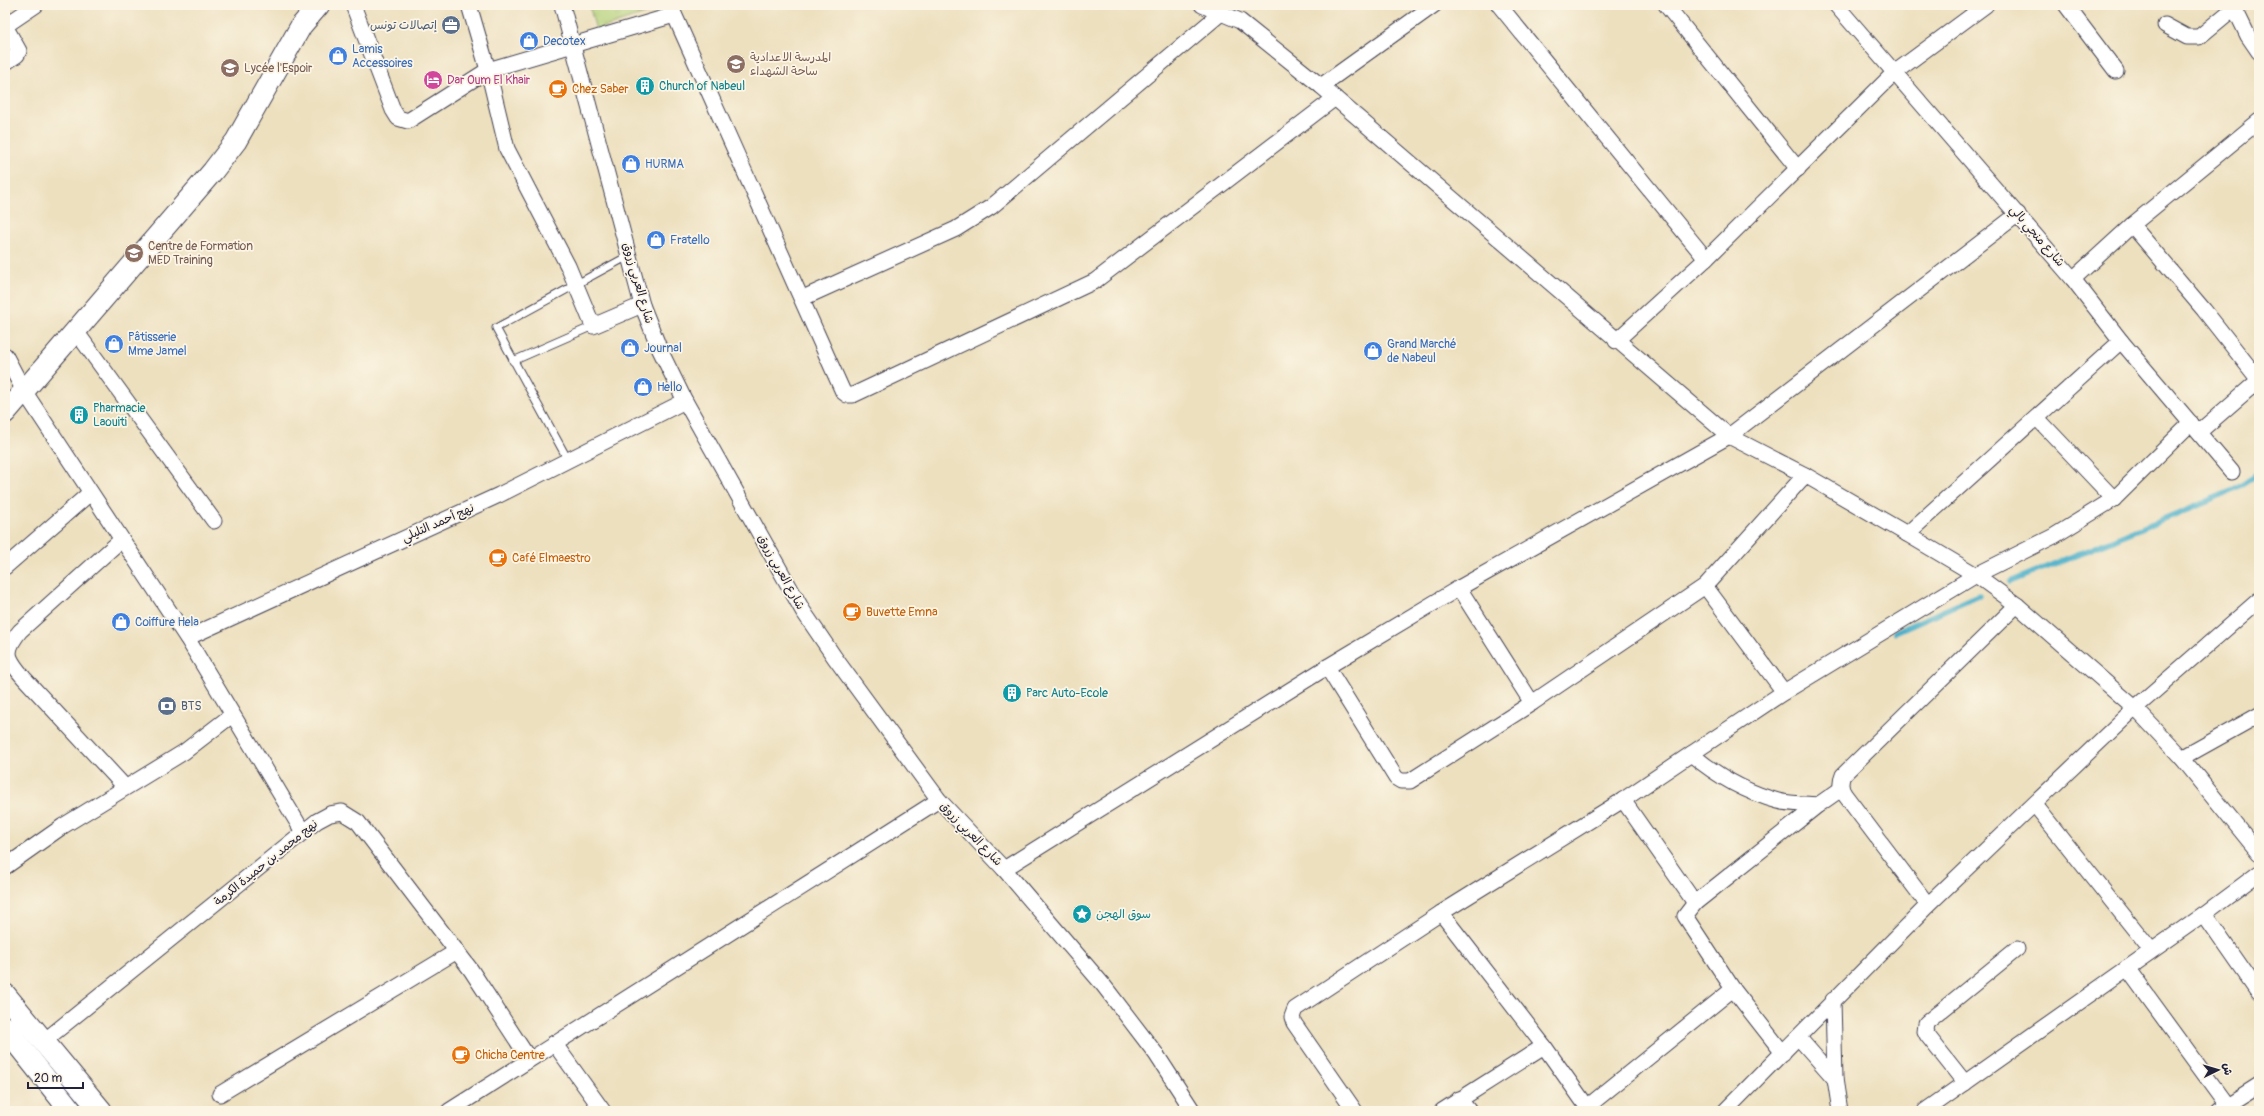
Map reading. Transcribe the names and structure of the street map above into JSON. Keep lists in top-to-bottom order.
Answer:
{
  "streets": {
    "street": [
      "شارع منجي بالي",
      "شارع العربي زروق",
      "نهج أحمد التليلي",
      "نهج محمد بن حميدة الكرمة"
    ]
  },
  "crossings": [
    ["شارع العربي زروق", "نهج أحمد التليلي"]
  ],
  "places": {
    "office": ["إتصالات تونس"],
    "shop": [
      "Decotex",
      "Lamis Accessoires",
      "HURMA",
      "Fratello",
      "Pâtisserie Mme Jamel",
      "Journal",
      "Grand Marché de Nabeul",
      "Hello",
      "Coiffure Hela"
    ],
    "school or university": ["المدرسة الاعدادية ساحة الشهداء", "Lycée l'Espoir", "Centre de Formation MED Training"],
    "hotel": ["Dar Oum El Khair"],
    "building": ["Church of Nabeul", "Pharmacie Laouiti", "Parc Auto-Ecole"],
    "cafe": [
      "Chez Saber",
      "Café Elmaestro",
      "Buvette Emna",
      "Chicha Centre"
    ],
    "bank": ["BTS"],
    "place": ["سوق الهجن"]
  },
  "scale_bar": "20 m",
  "north": "right"
}
